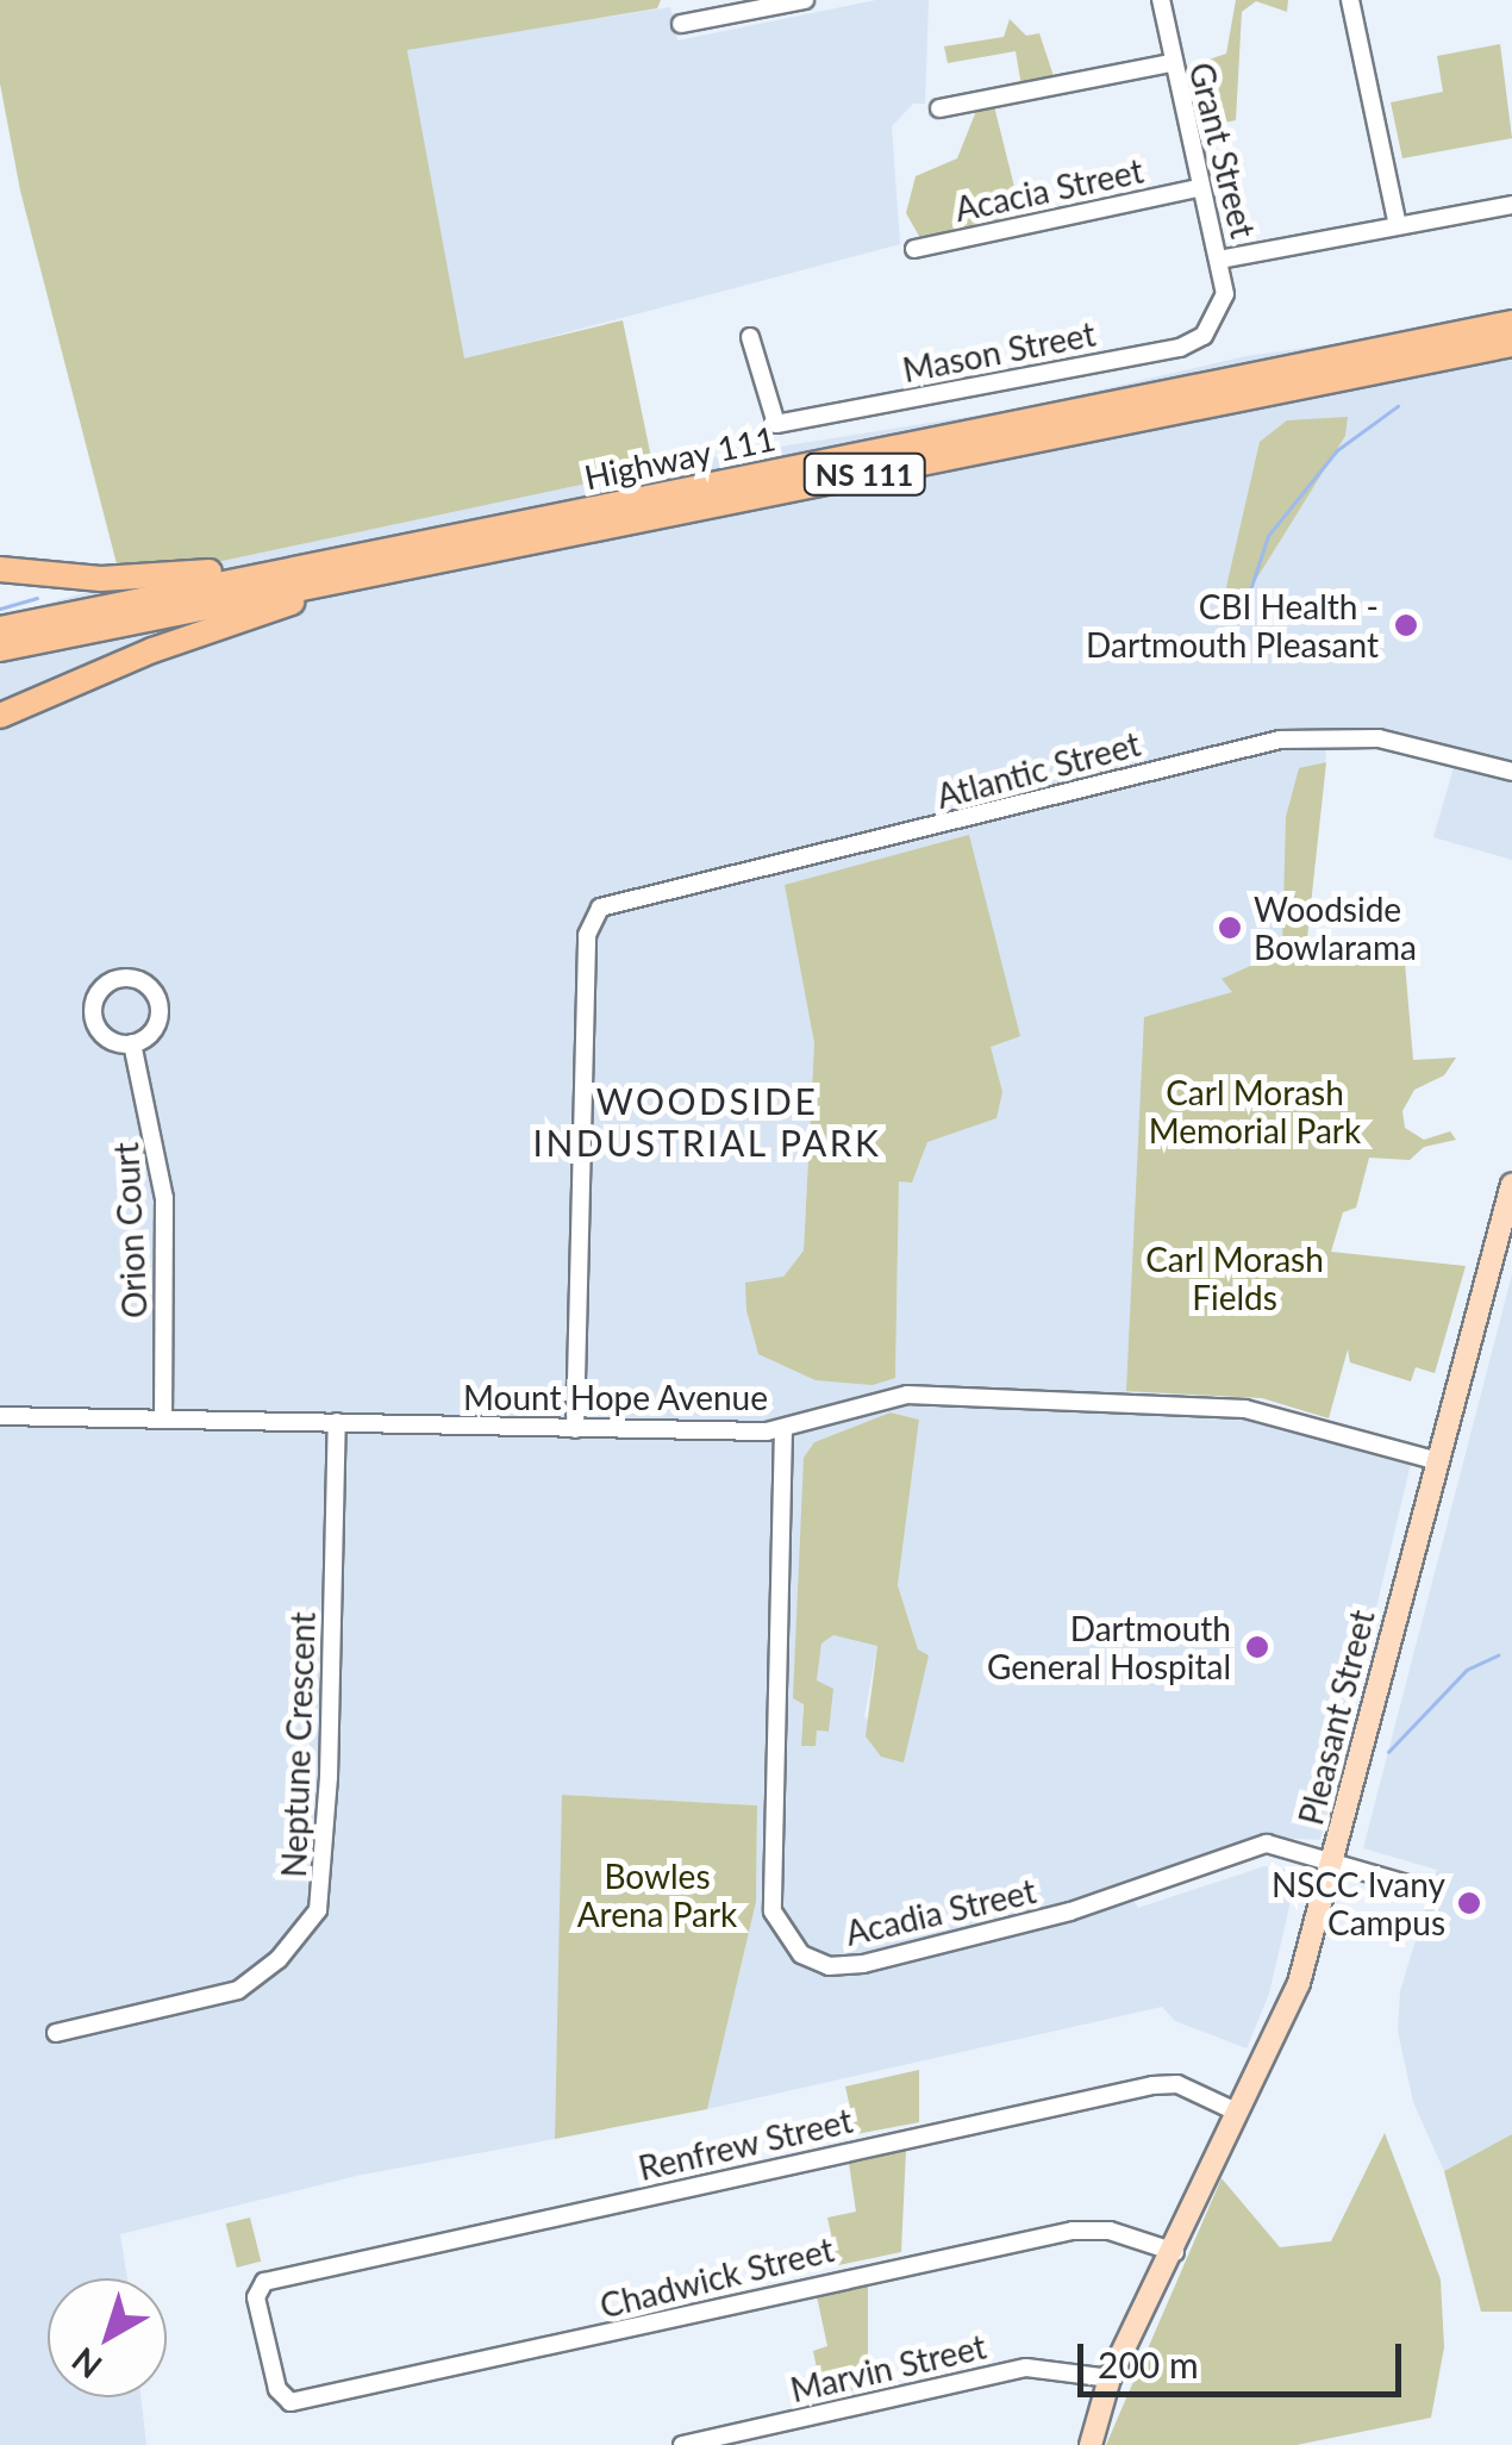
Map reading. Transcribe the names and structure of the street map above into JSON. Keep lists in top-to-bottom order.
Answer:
{
  "streets": {
    "highway": ["Highway 111", "NS 111"],
    "main road": ["Pleasant Street"],
    "street": [
      "Grant Street",
      "Acacia Street",
      "Mason Street",
      "Atlantic Street",
      "Orion Court",
      "Mount Hope Avenue",
      "Neptune Crescent",
      "Acadia Street",
      "Renfrew Street",
      "Chadwick Street",
      "Marvin Street"
    ]
  },
  "crossings": [
    ["Grant Street", "Acacia Street"],
    ["Grant Street", "Mason Street"],
    ["Atlantic Street", "Mount Hope Avenue"],
    ["Orion Court", "Mount Hope Avenue"],
    ["Mount Hope Avenue", "Pleasant Street"],
    ["Mount Hope Avenue", "Neptune Crescent"],
    ["Mount Hope Avenue", "Acadia Street"],
    ["Pleasant Street", "Acadia Street"],
    ["Pleasant Street", "Renfrew Street"],
    ["Pleasant Street", "Chadwick Street"],
    ["Pleasant Street", "Marvin Street"],
    ["Renfrew Street", "Chadwick Street"]
  ],
  "districts": ["WOODSIDE INDUSTRIAL PARK"],
  "parks": ["Carl Morash Memorial Park", "Carl Morash Fields", "Bowles Arena Park"],
  "places": [
    "CBI Health - Dartmouth Pleasant",
    "Woodside Bowlarama",
    "Dartmouth General Hospital",
    "NSCC Ivany Campus"
  ],
  "scale_bar": "200 m",
  "north": "bottom left"
}
